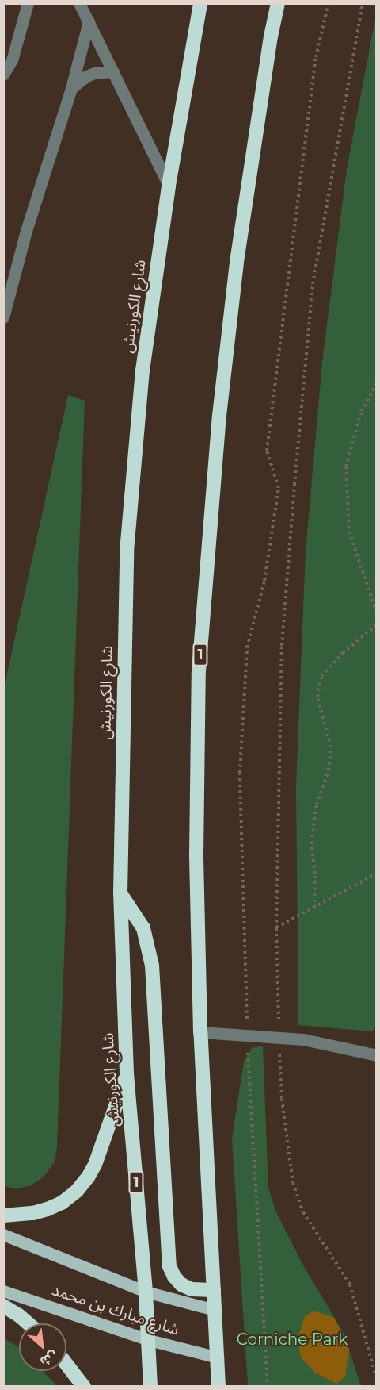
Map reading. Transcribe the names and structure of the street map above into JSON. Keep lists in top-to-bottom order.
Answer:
{
  "streets": {
    "highway": ["شارع الكورنيش", "1"],
    "main road": ["شارع مبارك بن محمد"]
  },
  "crossings": [
    ["شارع الكورنيش", "شارع مبارك بن محمد"],
    ["1", "شارع مبارك بن محمد"]
  ],
  "parks": ["Corniche Park"],
  "north": "bottom right"
}
